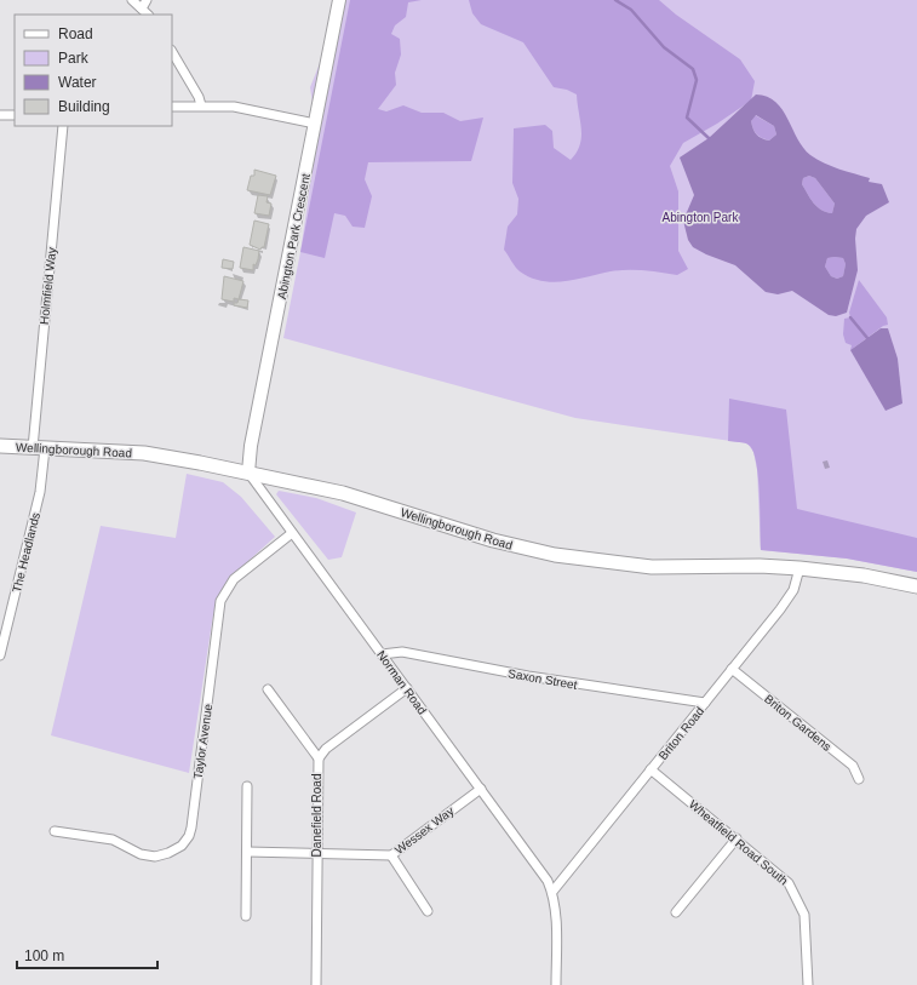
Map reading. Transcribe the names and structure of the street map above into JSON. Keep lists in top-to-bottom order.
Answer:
{
  "streets": {
    "main road": ["Wellingborough Road"],
    "street": [
      "Abington Park Crescent",
      "Holmfield Way",
      "The Headlands",
      "Saxon Street",
      "Norman Road",
      "Briton Gardens",
      "Briton Road",
      "Taylor Avenue",
      "Danefield Road",
      "Wessex Way",
      "Wheatfield Road South"
    ]
  },
  "crossings": [
    ["Abington Park Crescent", "Wellingborough Road"],
    ["Abington Park Crescent", "Norman Road"],
    ["Holmfield Way", "Wellingborough Road"],
    ["Holmfield Way", "The Headlands"],
    ["Wellingborough Road", "The Headlands"],
    ["Wellingborough Road", "Norman Road"],
    ["Wellingborough Road", "Briton Road"],
    ["Saxon Street", "Norman Road"],
    ["Saxon Street", "Briton Road"],
    ["Norman Road", "Briton Road"],
    ["Norman Road", "Taylor Avenue"],
    ["Norman Road", "Danefield Road"],
    ["Norman Road", "Wessex Way"],
    ["Briton Gardens", "Briton Road"],
    ["Briton Road", "Wheatfield Road South"],
    ["Danefield Road", "Wessex Way"]
  ],
  "parks": ["Abington Park"],
  "legend": [
    "Road",
    "Park",
    "Water",
    "Building"
  ],
  "scale_bar": "100 m"
}
